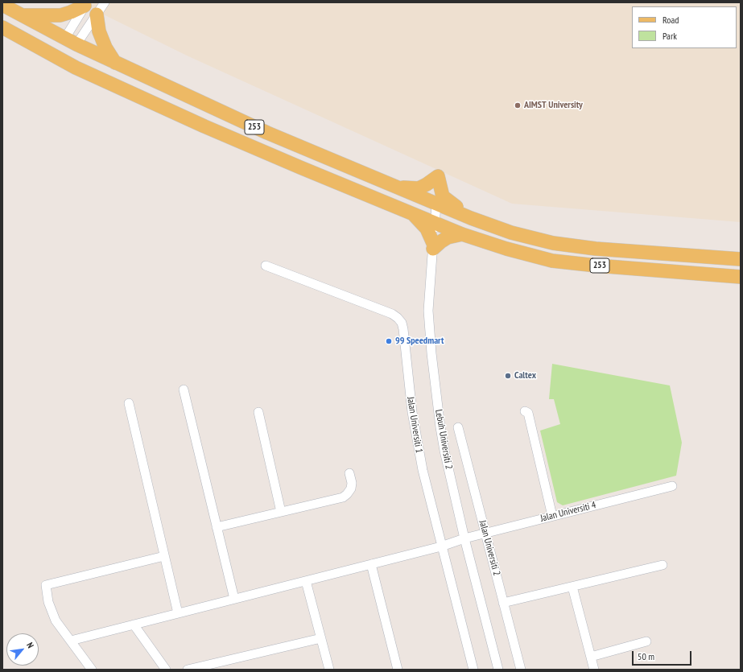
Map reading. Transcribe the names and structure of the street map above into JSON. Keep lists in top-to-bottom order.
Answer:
{
  "streets": {
    "main road": ["253"],
    "street": [
      "Jalan Universiti 1",
      "Lebuh Universiti 2",
      "Jalan Universiti 4",
      "Jalan Universiti 2"
    ]
  },
  "crossings": [
    ["253", "Lebuh Universiti 2"],
    ["Jalan Universiti 1", "Jalan Universiti 4"],
    ["Lebuh Universiti 2", "Jalan Universiti 4"],
    ["Jalan Universiti 4", "Jalan Universiti 2"]
  ],
  "places": ["AIMST University", "99 Speedmart", "Caltex"],
  "legend": ["Road", "Park"],
  "scale_bar": "50 m",
  "north": "top right"
}
